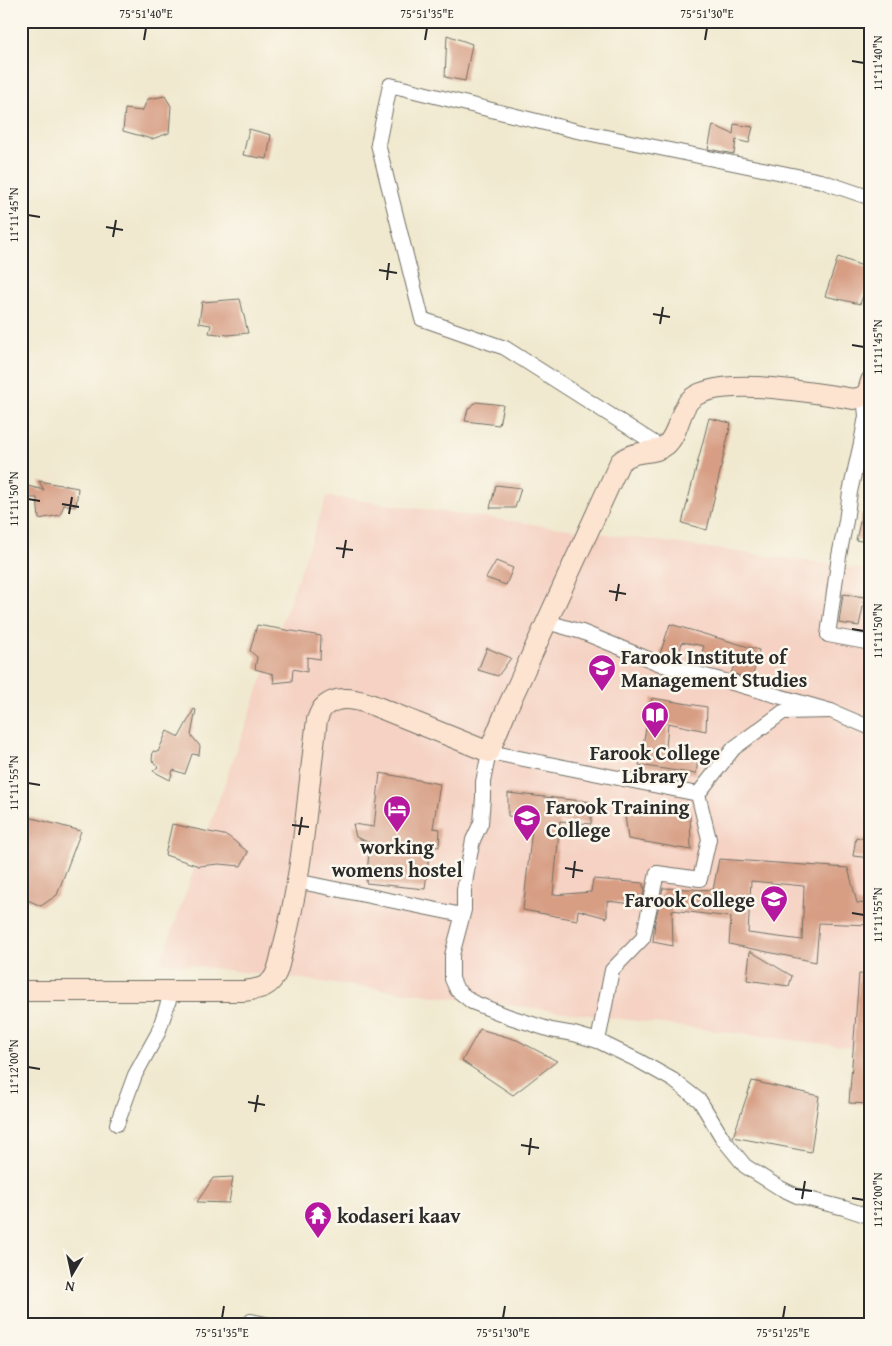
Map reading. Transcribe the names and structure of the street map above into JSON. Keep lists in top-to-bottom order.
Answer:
{
  "places": {
    "school or university": ["Farook Institute of Management Studies", "Farook Training College", "Farook College"],
    "library": ["Farook College Library"],
    "hotel": ["working womens hostel"],
    "temple": ["kodaseri kaav"]
  },
  "north": "bottom",
  "coordinates": [
    "75°51'40\"E",
    "75°51'35\"E",
    "75°51'30\"E",
    "11°11'40\"N",
    "11°11'45\"N",
    "11°11'50\"N",
    "11°11'55\"N",
    "11°12'00\"N",
    "75°51'25\"E"
  ]
}
